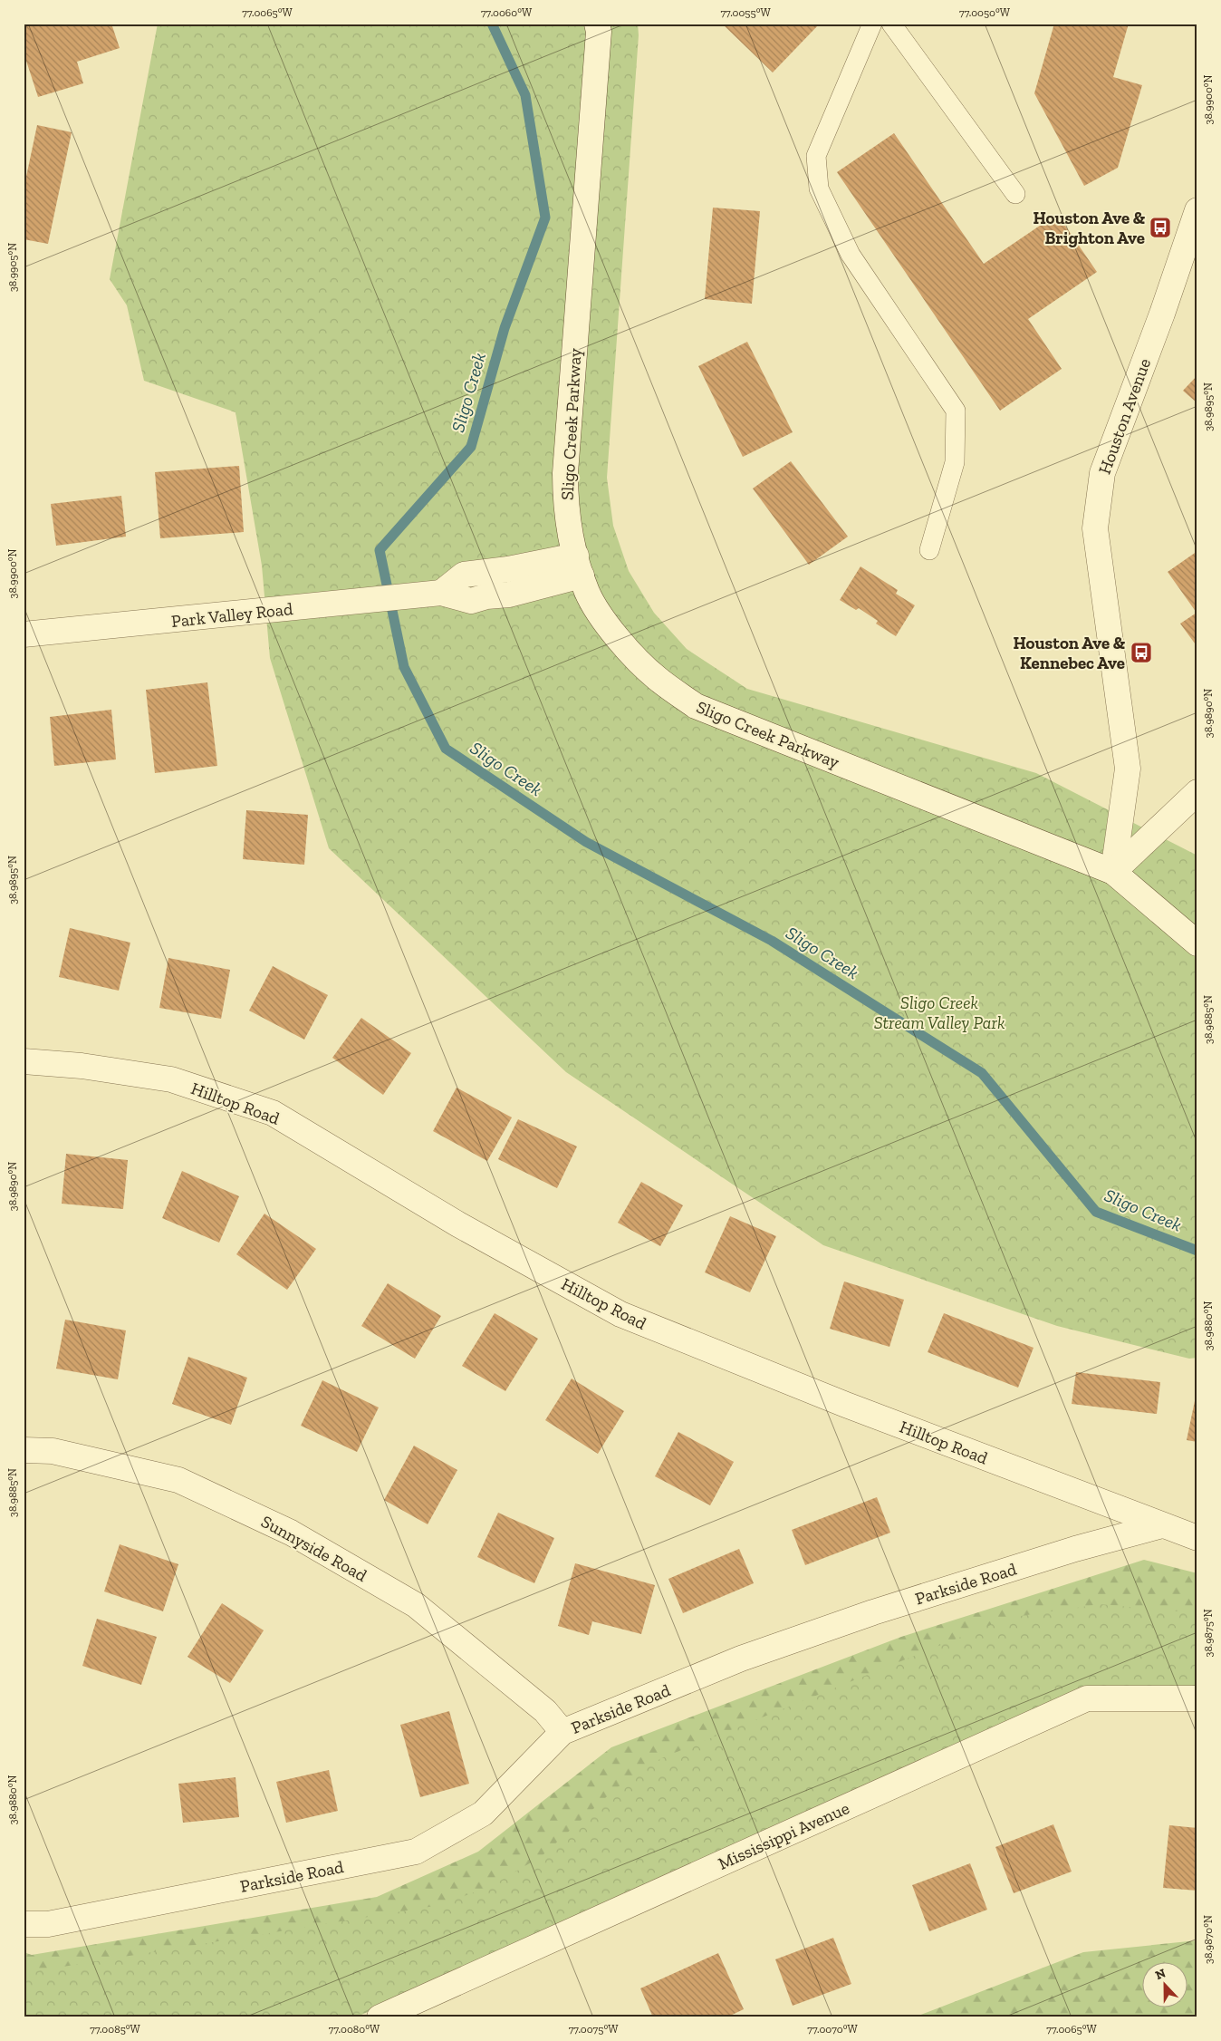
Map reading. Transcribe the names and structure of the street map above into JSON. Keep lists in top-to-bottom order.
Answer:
{
  "streets": {
    "street": [
      "Houston Avenue",
      "Sligo Creek Parkway",
      "Park Valley Road",
      "Hilltop Road",
      "Sunnyside Road",
      "Parkside Road",
      "Mississippi Avenue"
    ]
  },
  "crossings": [
    ["Houston Avenue", "Sligo Creek Parkway"],
    ["Sligo Creek Parkway", "Park Valley Road"],
    ["Hilltop Road", "Parkside Road"],
    ["Sunnyside Road", "Parkside Road"]
  ],
  "water": ["Sligo Creek"],
  "parks": ["Sligo Creek Stream Valley Park"],
  "places": {
    "bus stop": ["Houston Ave & Brighton Ave", "Houston Ave & Kennebec Ave"]
  },
  "north": "top",
  "coordinates": [
    "77.0065°W",
    "77.0060°W",
    "77.0055°W",
    "77.0050°W",
    "38.9900°N",
    "38.9905°N",
    "38.9895°N",
    "38.9890°N",
    "38.9885°N",
    "38.9880°N",
    "38.9875°N",
    "38.9870°N",
    "77.0085°W",
    "77.0080°W",
    "77.0075°W",
    "77.0070°W"
  ]
}
